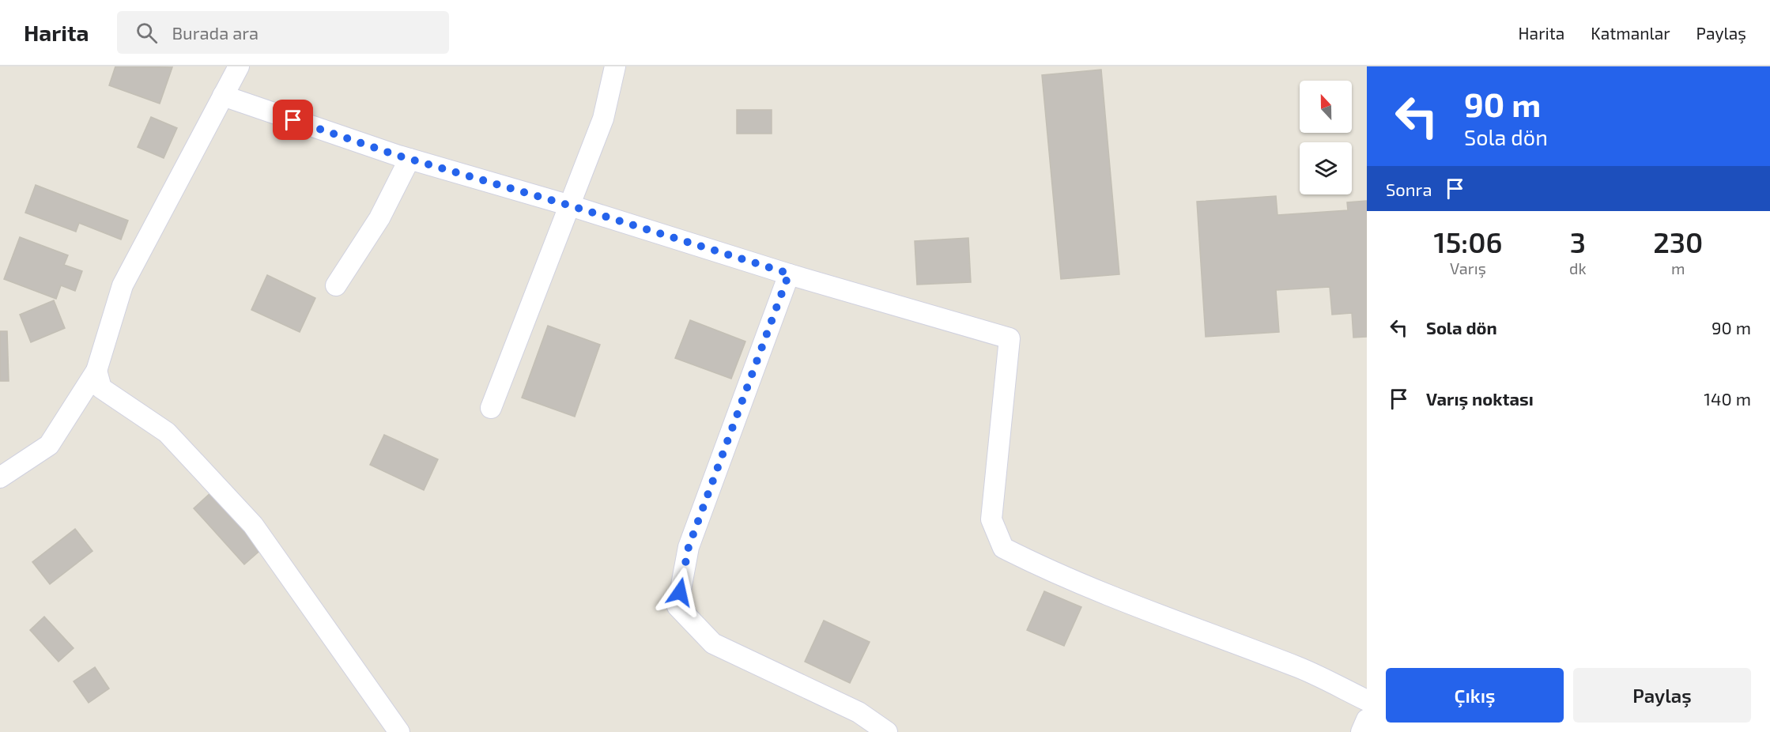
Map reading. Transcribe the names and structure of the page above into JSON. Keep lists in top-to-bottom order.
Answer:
{
  "north": "top",
  "page": {
    "header": "Harita",
    "search": "Burada ara",
    "nav": ["Harita", "Katmanlar", "Paylaş"],
    "turn": ["90 m", "Sola dön"],
    "then": "Sonra",
    "eta": [
      "15:06",
      "Varış",
      "3",
      "dk",
      "230",
      "m"
    ],
    "list": [
      {
        "name": "Sola dön",
        "value": "90 m"
      },
      {
        "name": "Varış noktası",
        "value": "140 m"
      }
    ],
    "buttons": ["Çıkış", "Paylaş"]
  }
}
